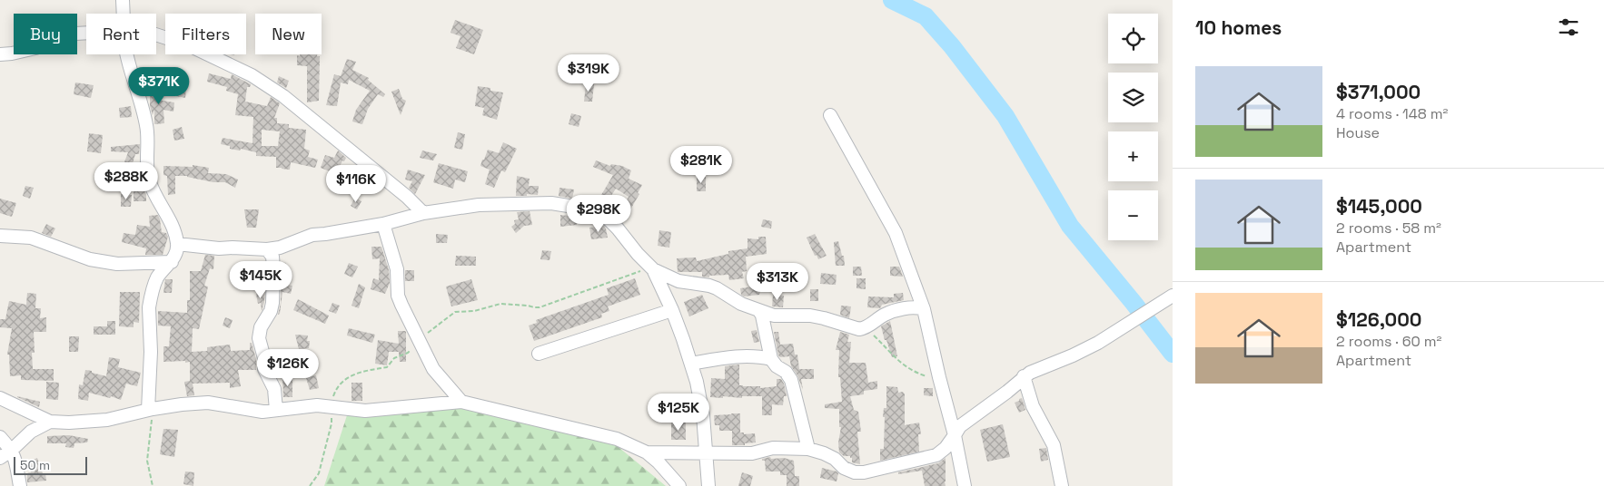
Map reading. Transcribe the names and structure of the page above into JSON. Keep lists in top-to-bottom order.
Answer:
{
  "scale_bar": "50 m",
  "page": {
    "heading": "10 homes",
    "map_buttons": ["+", "−"],
    "chip": [
      "Buy",
      "Rent",
      "Filters",
      "New"
    ],
    "price": [
      "$319K",
      "$371K",
      "$281K",
      "$288K",
      "$116K",
      "$298K",
      "$145K",
      "$313K",
      "$126K",
      "$125K"
    ],
    "list": [
      {
        "name": "$371,000",
        "note": "4 rooms · 148 m² · House"
      },
      {
        "name": "$145,000",
        "note": "2 rooms · 58 m² · Apartment"
      },
      {
        "name": "$126,000",
        "note": "2 rooms · 60 m² · Apartment"
      }
    ],
    "scale": "50 m"
  }
}
